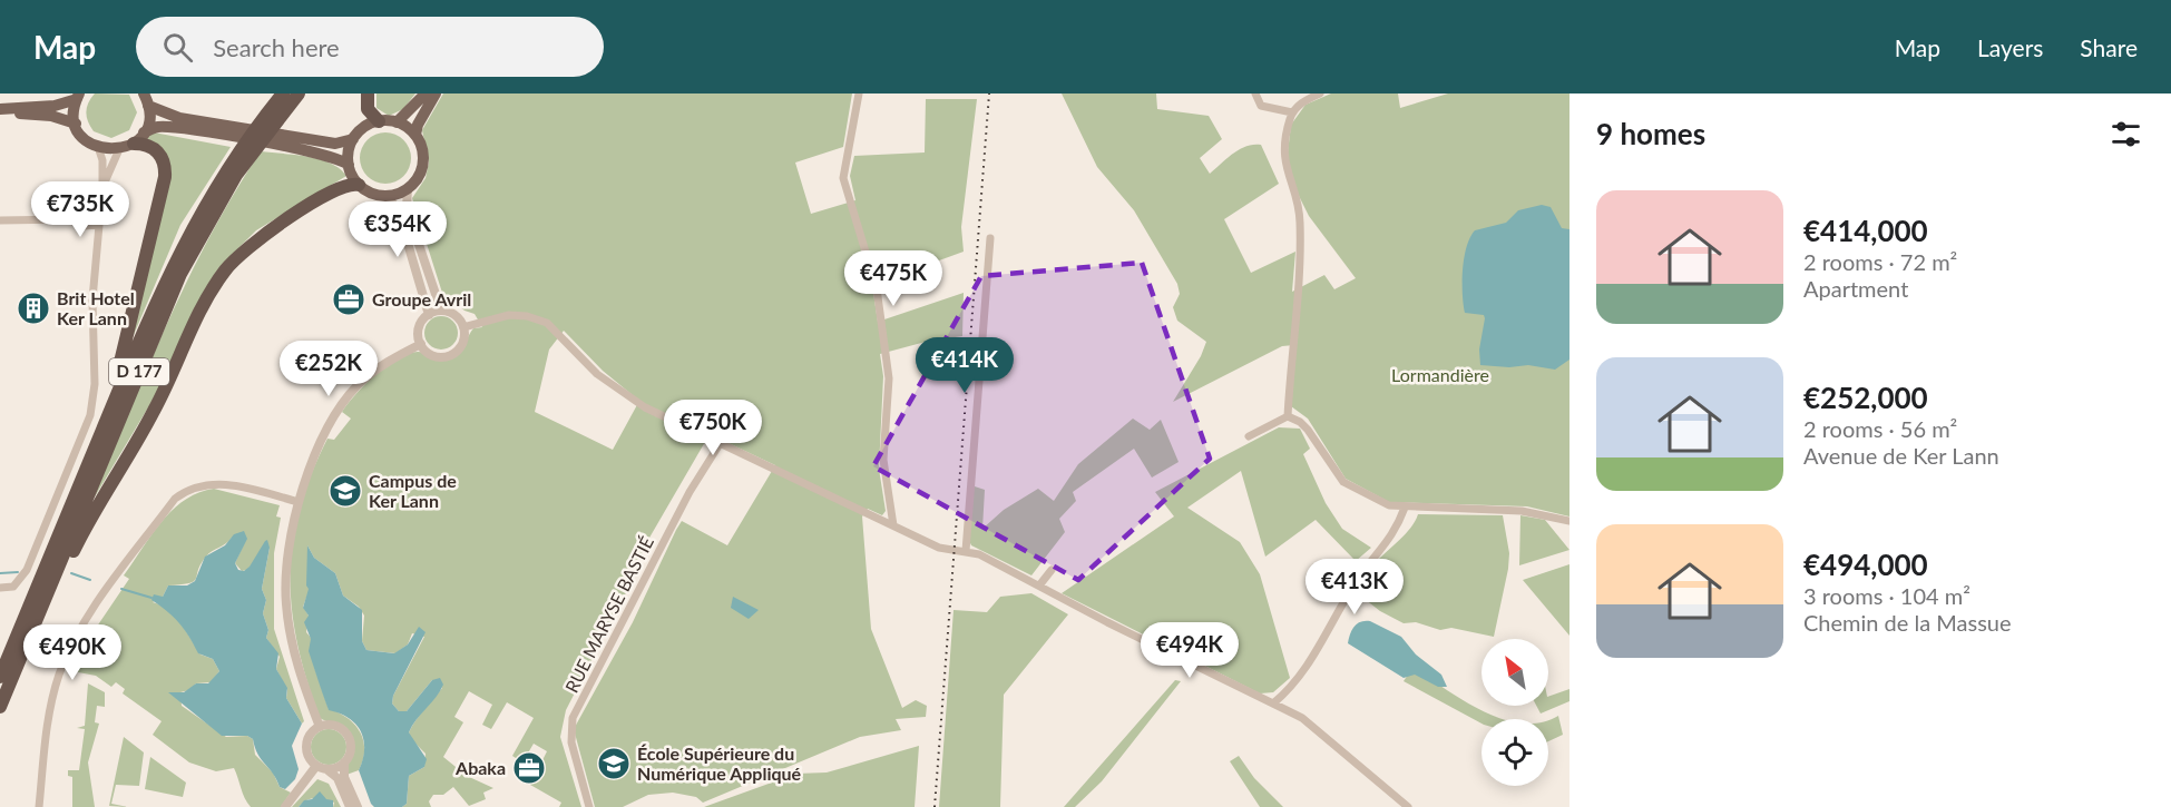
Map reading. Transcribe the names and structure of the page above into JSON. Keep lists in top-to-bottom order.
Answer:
{
  "streets": {
    "highway": ["D 177"],
    "street": ["RUE MARYSE BASTIÉ"]
  },
  "parks": ["Lormandière"],
  "places": {
    "office": ["Groupe Avril", "Abaka"],
    "building": ["Brit Hotel Ker Lann"],
    "school or university": ["Campus de Ker Lann", "École Supérieure du Numérique Appliqué"]
  },
  "north": "top left",
  "page": {
    "header": "Map",
    "search": "Search here",
    "nav": ["Map", "Layers", "Share"],
    "heading": "9 homes",
    "list": [
      {
        "name": "€414,000",
        "note": "2 rooms · 72 m² · Apartment"
      },
      {
        "name": "€252,000",
        "note": "2 rooms · 56 m² · Avenue de Ker Lann"
      },
      {
        "name": "€494,000",
        "note": "3 rooms · 104 m² · Chemin de la Massue"
      }
    ],
    "price": [
      "€735K",
      "€354K",
      "€475K",
      "€414K",
      "€252K",
      "€750K",
      "€413K",
      "€494K",
      "€490K"
    ]
  }
}
